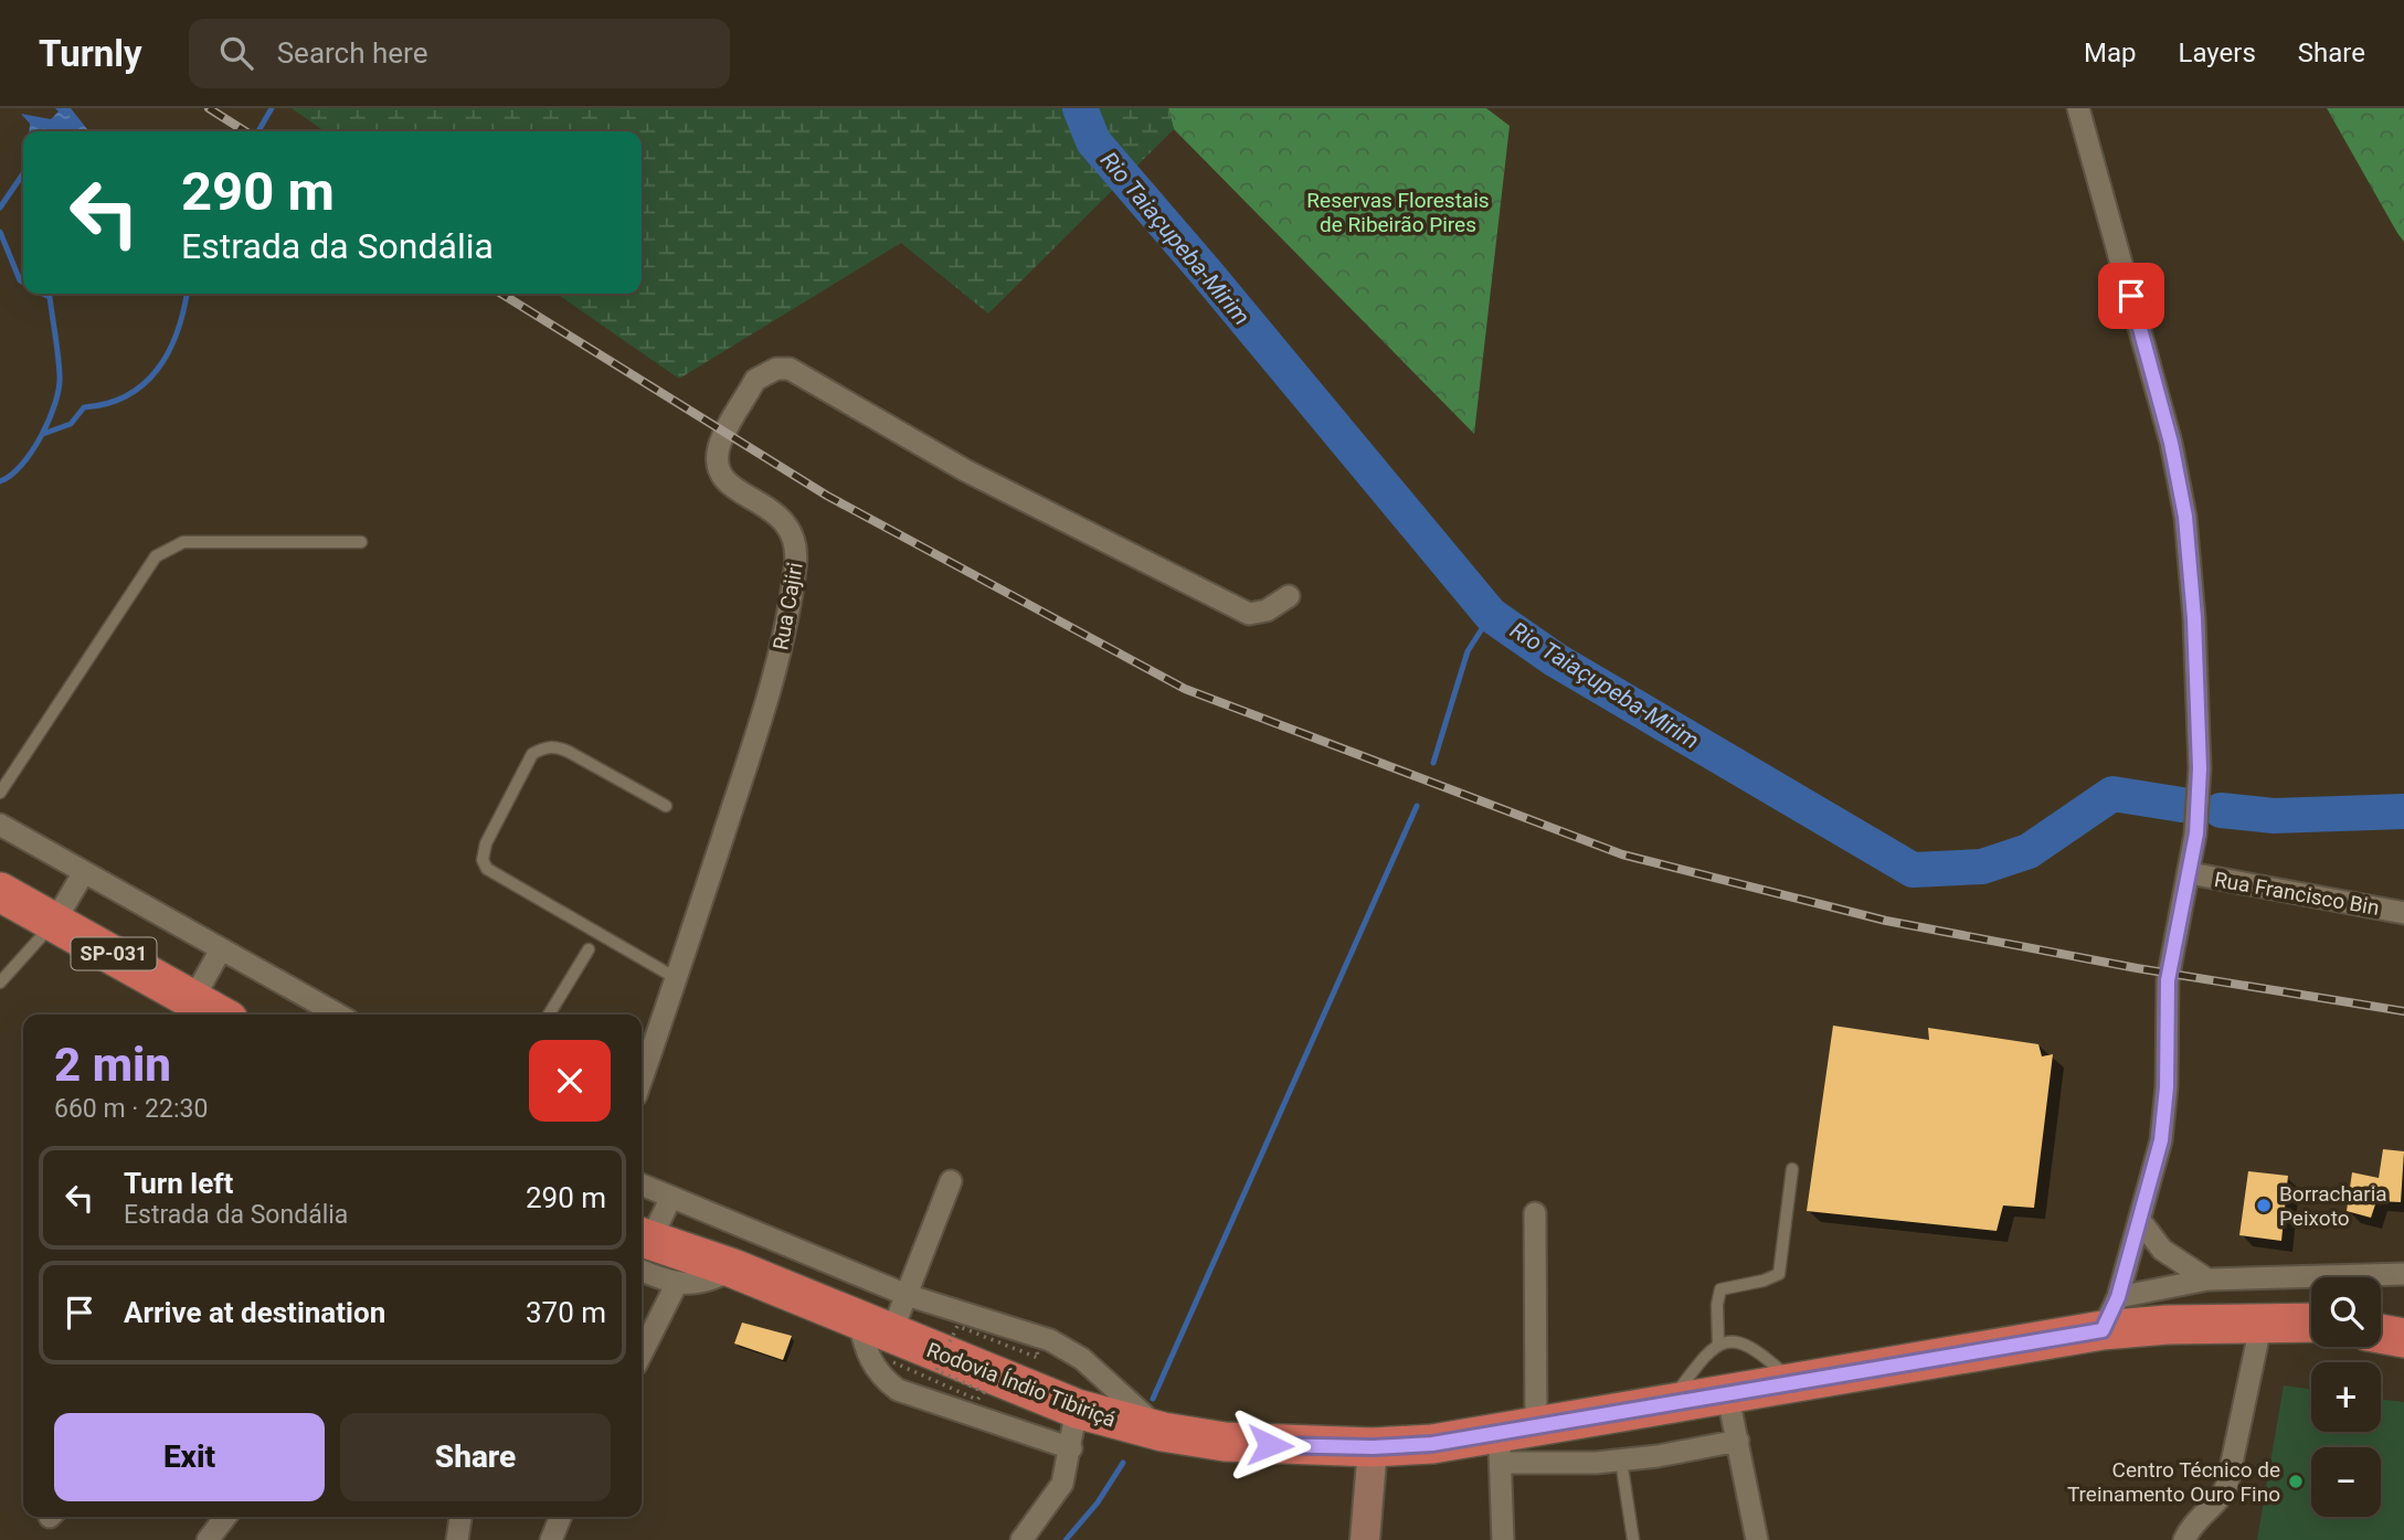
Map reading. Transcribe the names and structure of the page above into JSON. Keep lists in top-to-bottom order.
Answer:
{
  "streets": {
    "highway": ["SP-031", "Rodovia Índio Tibiriçá"],
    "street": ["Rua Cajiri", "Rua Francisco Bin"]
  },
  "water": ["Rio Taiaçupeba-Mirim"],
  "parks": ["Reservas Florestais de Ribeirão Pires"],
  "places": ["Borracharia Peixoto", "Centro Técnico de Treinamento Ouro Fino"],
  "page": {
    "header": "Turnly",
    "search": "Search here",
    "nav": ["Map", "Layers", "Share"],
    "turn": ["290 m", "Estrada da Sondália"],
    "heading": ["2 min", "660 m · 22:30"],
    "list": [
      {
        "name": "Turn left",
        "note": "Estrada da Sondália",
        "value": "290 m"
      },
      {
        "name": "Arrive at destination",
        "value": "370 m"
      }
    ],
    "map_buttons": ["+", "−"],
    "buttons": ["Exit", "Share"]
  }
}
